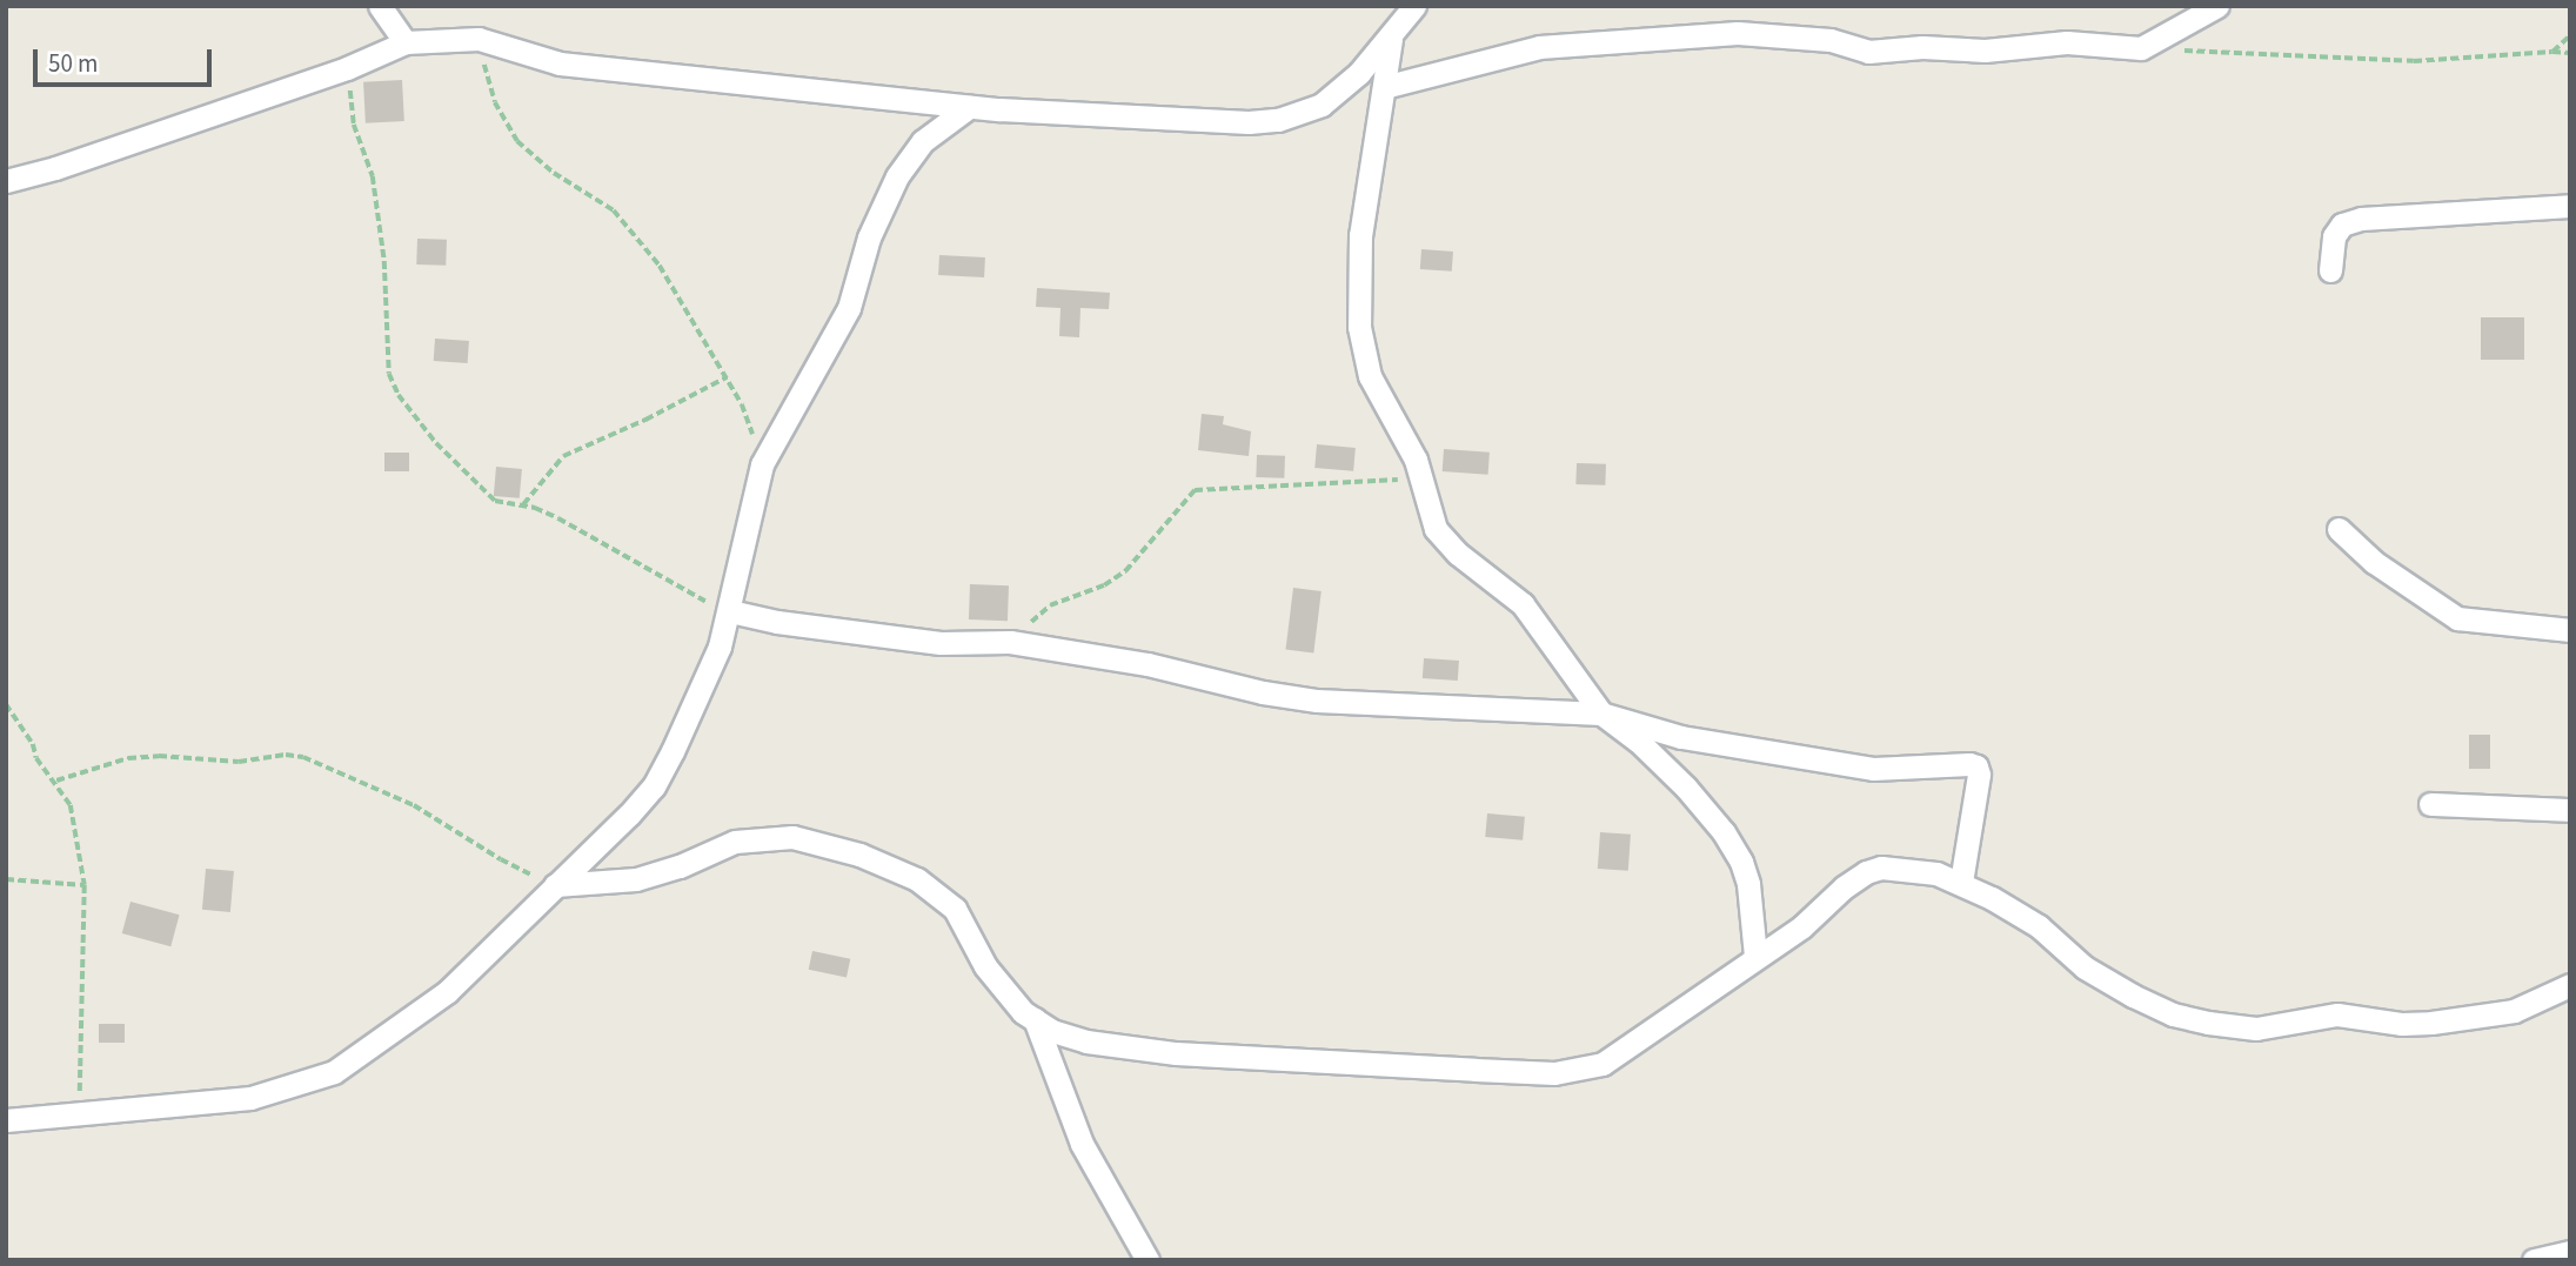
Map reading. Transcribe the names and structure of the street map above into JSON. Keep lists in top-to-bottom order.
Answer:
{
  "scale_bar": "50 m"
}
